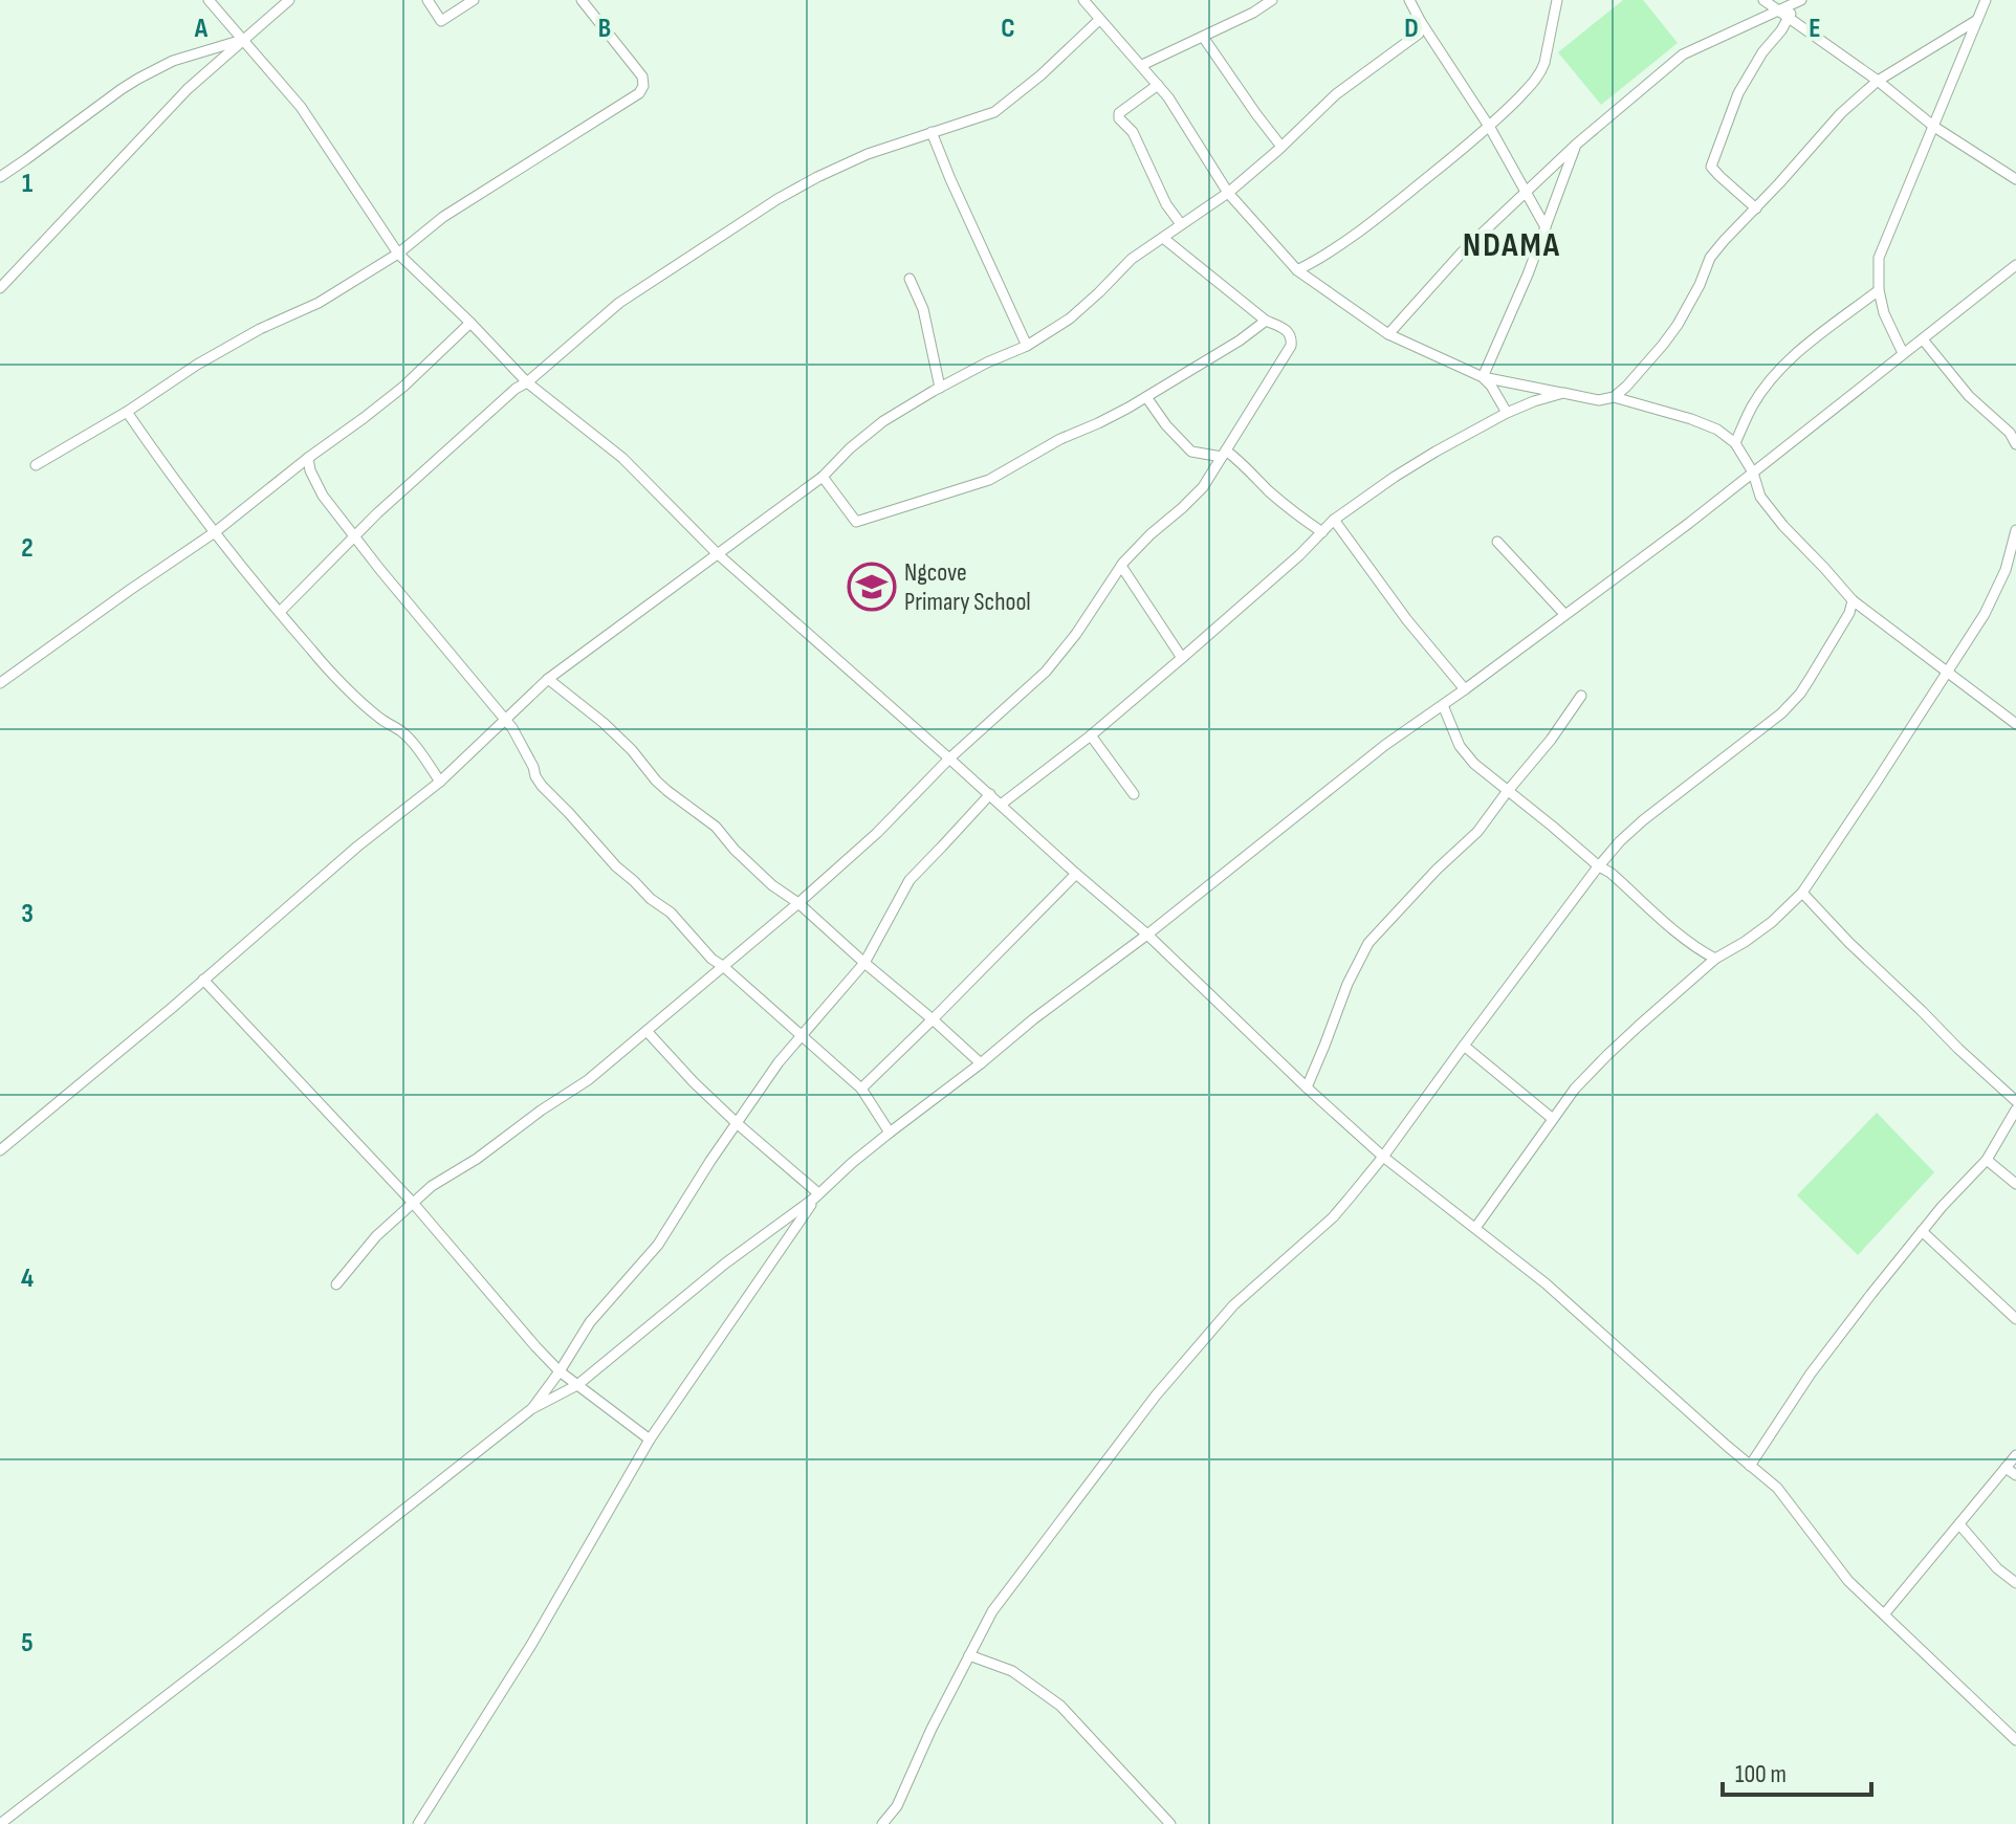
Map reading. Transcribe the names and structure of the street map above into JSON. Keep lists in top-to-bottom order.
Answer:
{
  "districts": ["NDAMA"],
  "places": {
    "school or university": ["Ngcove Primary School"]
  },
  "scale_bar": "100 m",
  "grid": {
    "columns": [
      "A",
      "B",
      "C",
      "D",
      "E"
    ],
    "rows": [
      "1",
      "2",
      "3",
      "4",
      "5"
    ]
  }
}
